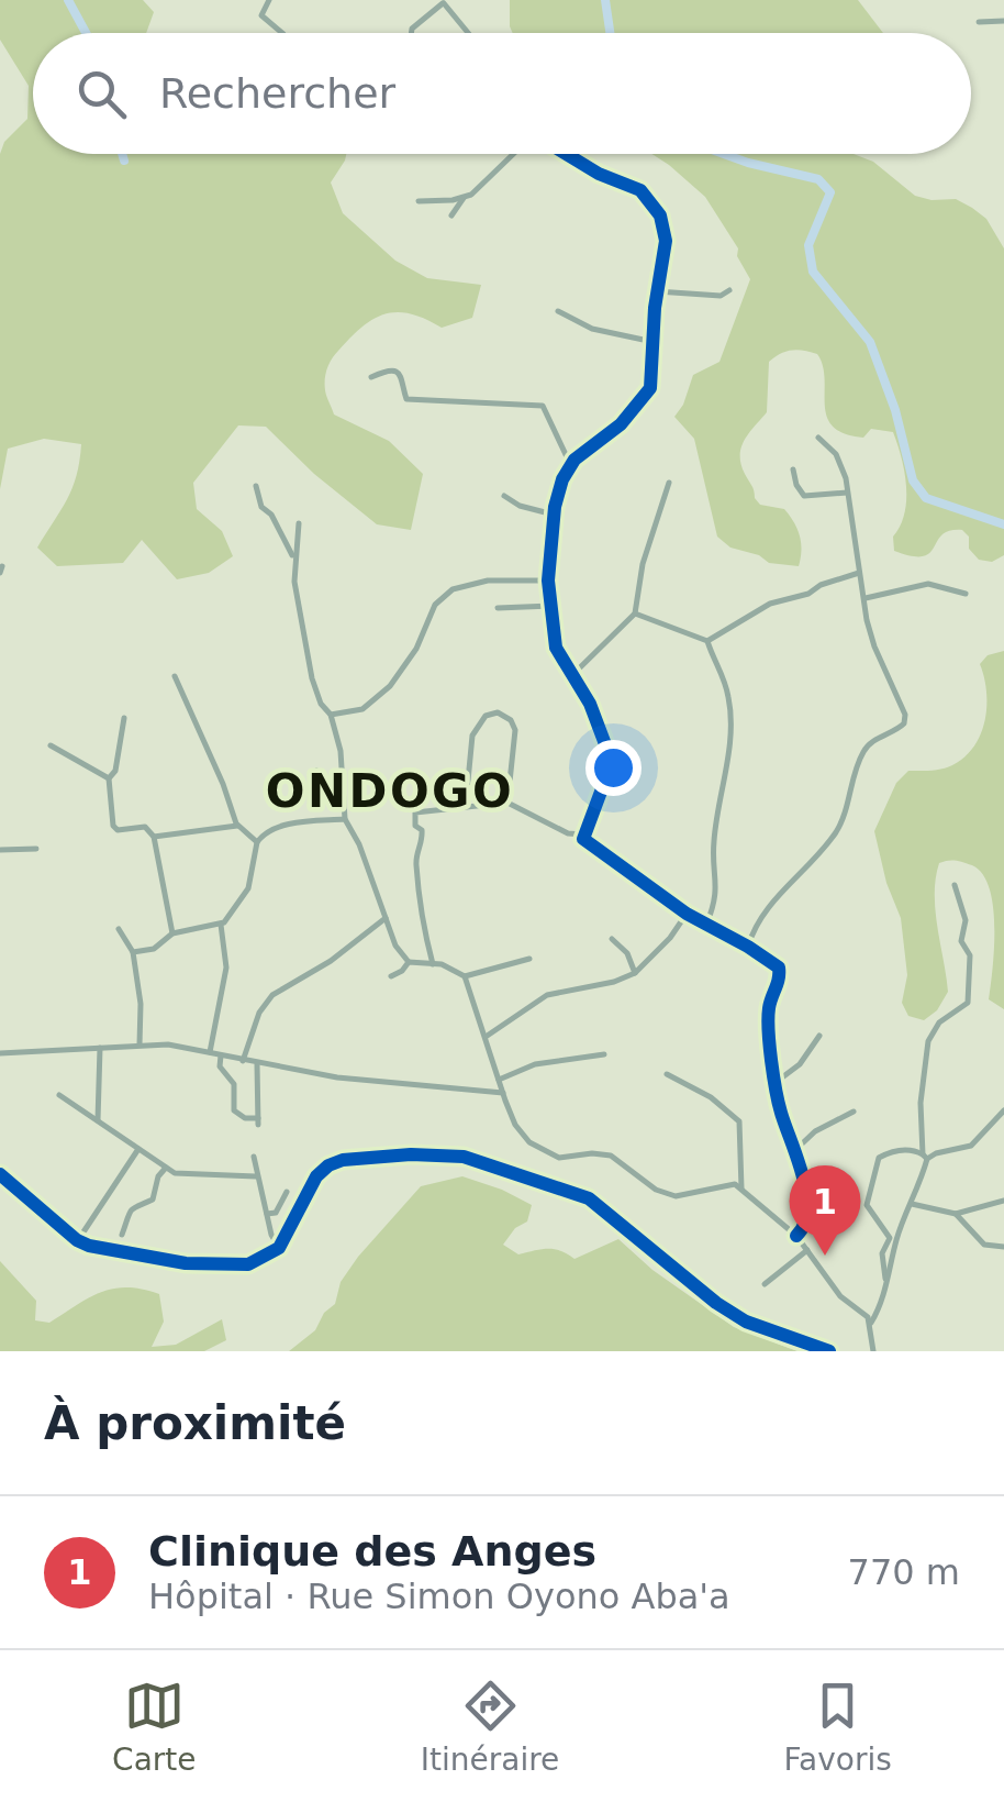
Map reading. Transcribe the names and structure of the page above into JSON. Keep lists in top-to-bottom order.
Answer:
{
  "districts": ["ONDOGO"],
  "page": {
    "search": "Rechercher",
    "pins": "1",
    "heading": "À proximité",
    "list": [
      {
        "mark": "1",
        "name": "Clinique des Anges",
        "note": "Hôpital · Rue Simon Oyono Aba'a",
        "value": "770 m"
      }
    ],
    "nav": ["Carte", "Itinéraire", "Favoris"]
  }
}
